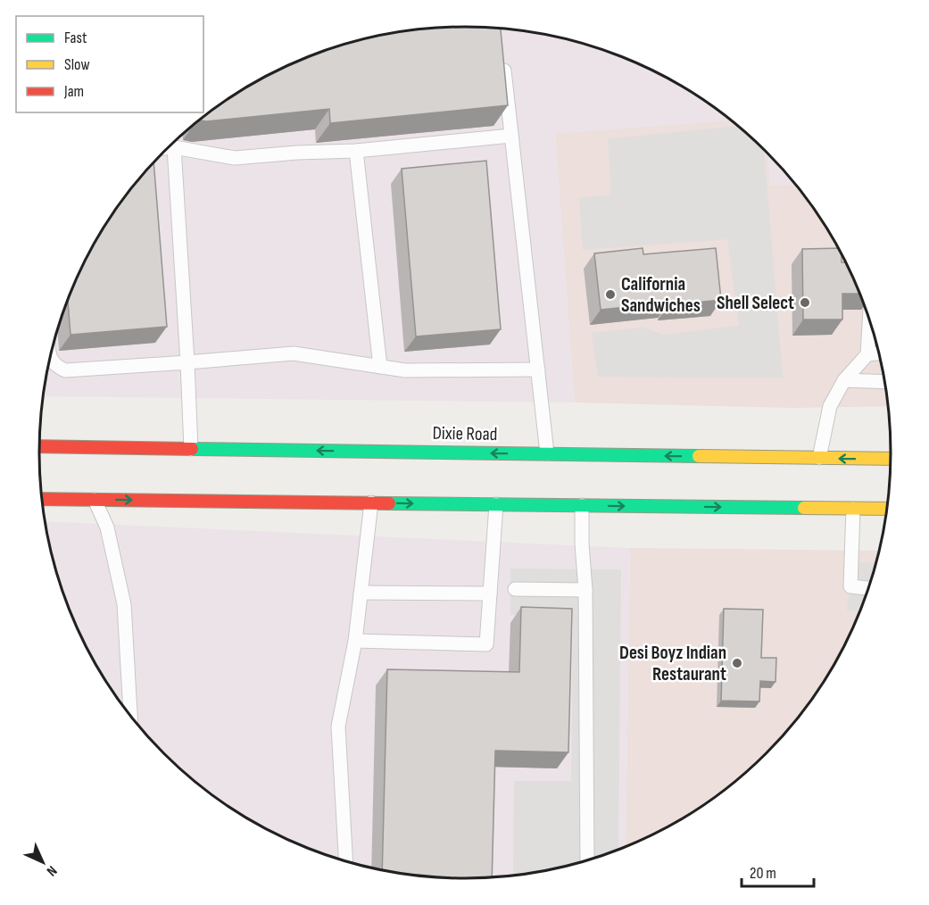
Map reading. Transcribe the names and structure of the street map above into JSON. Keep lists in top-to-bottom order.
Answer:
{
  "streets": {
    "main road": ["Dixie Road"]
  },
  "places": ["California Sandwiches", "Shell Select", "Desi Boyz Indian Restaurant"],
  "legend": ["Fast", "Slow", "Jam"],
  "scale_bar": "20 m",
  "north": "bottom right"
}
